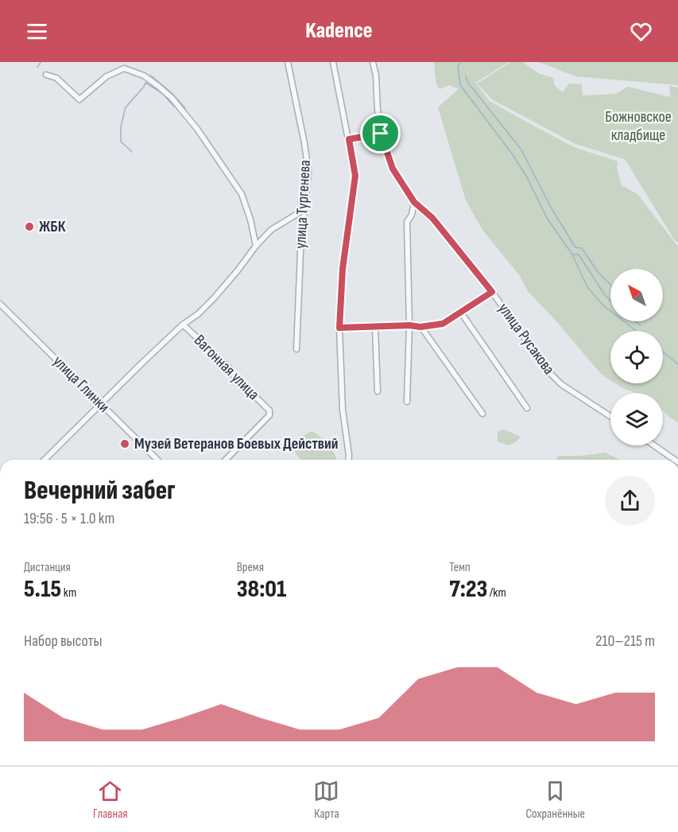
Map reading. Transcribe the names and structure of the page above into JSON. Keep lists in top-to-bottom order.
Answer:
{
  "streets": {
    "street": [
      "улица Тургенева",
      "улица Русакова",
      "Вагонная улица",
      "улица Глинки"
    ]
  },
  "parks": ["Божновское кладбище"],
  "places": ["ЖБК", "Музей Ветеранов Боевых Действий"],
  "north": "top left",
  "page": {
    "header": "Kadence",
    "heading": ["Вечерний забег", "19:56 · 5 × 1.0 km"],
    "stats": [
      ["Дистанция", "5.15 km"],
      ["Время", "38:01"],
      ["Темп", "7:23 /km"]
    ],
    "chart": ["Набор высоты", "210–215 m"],
    "tabs": ["Главная", "Карта", "Сохранённые"]
  }
}
